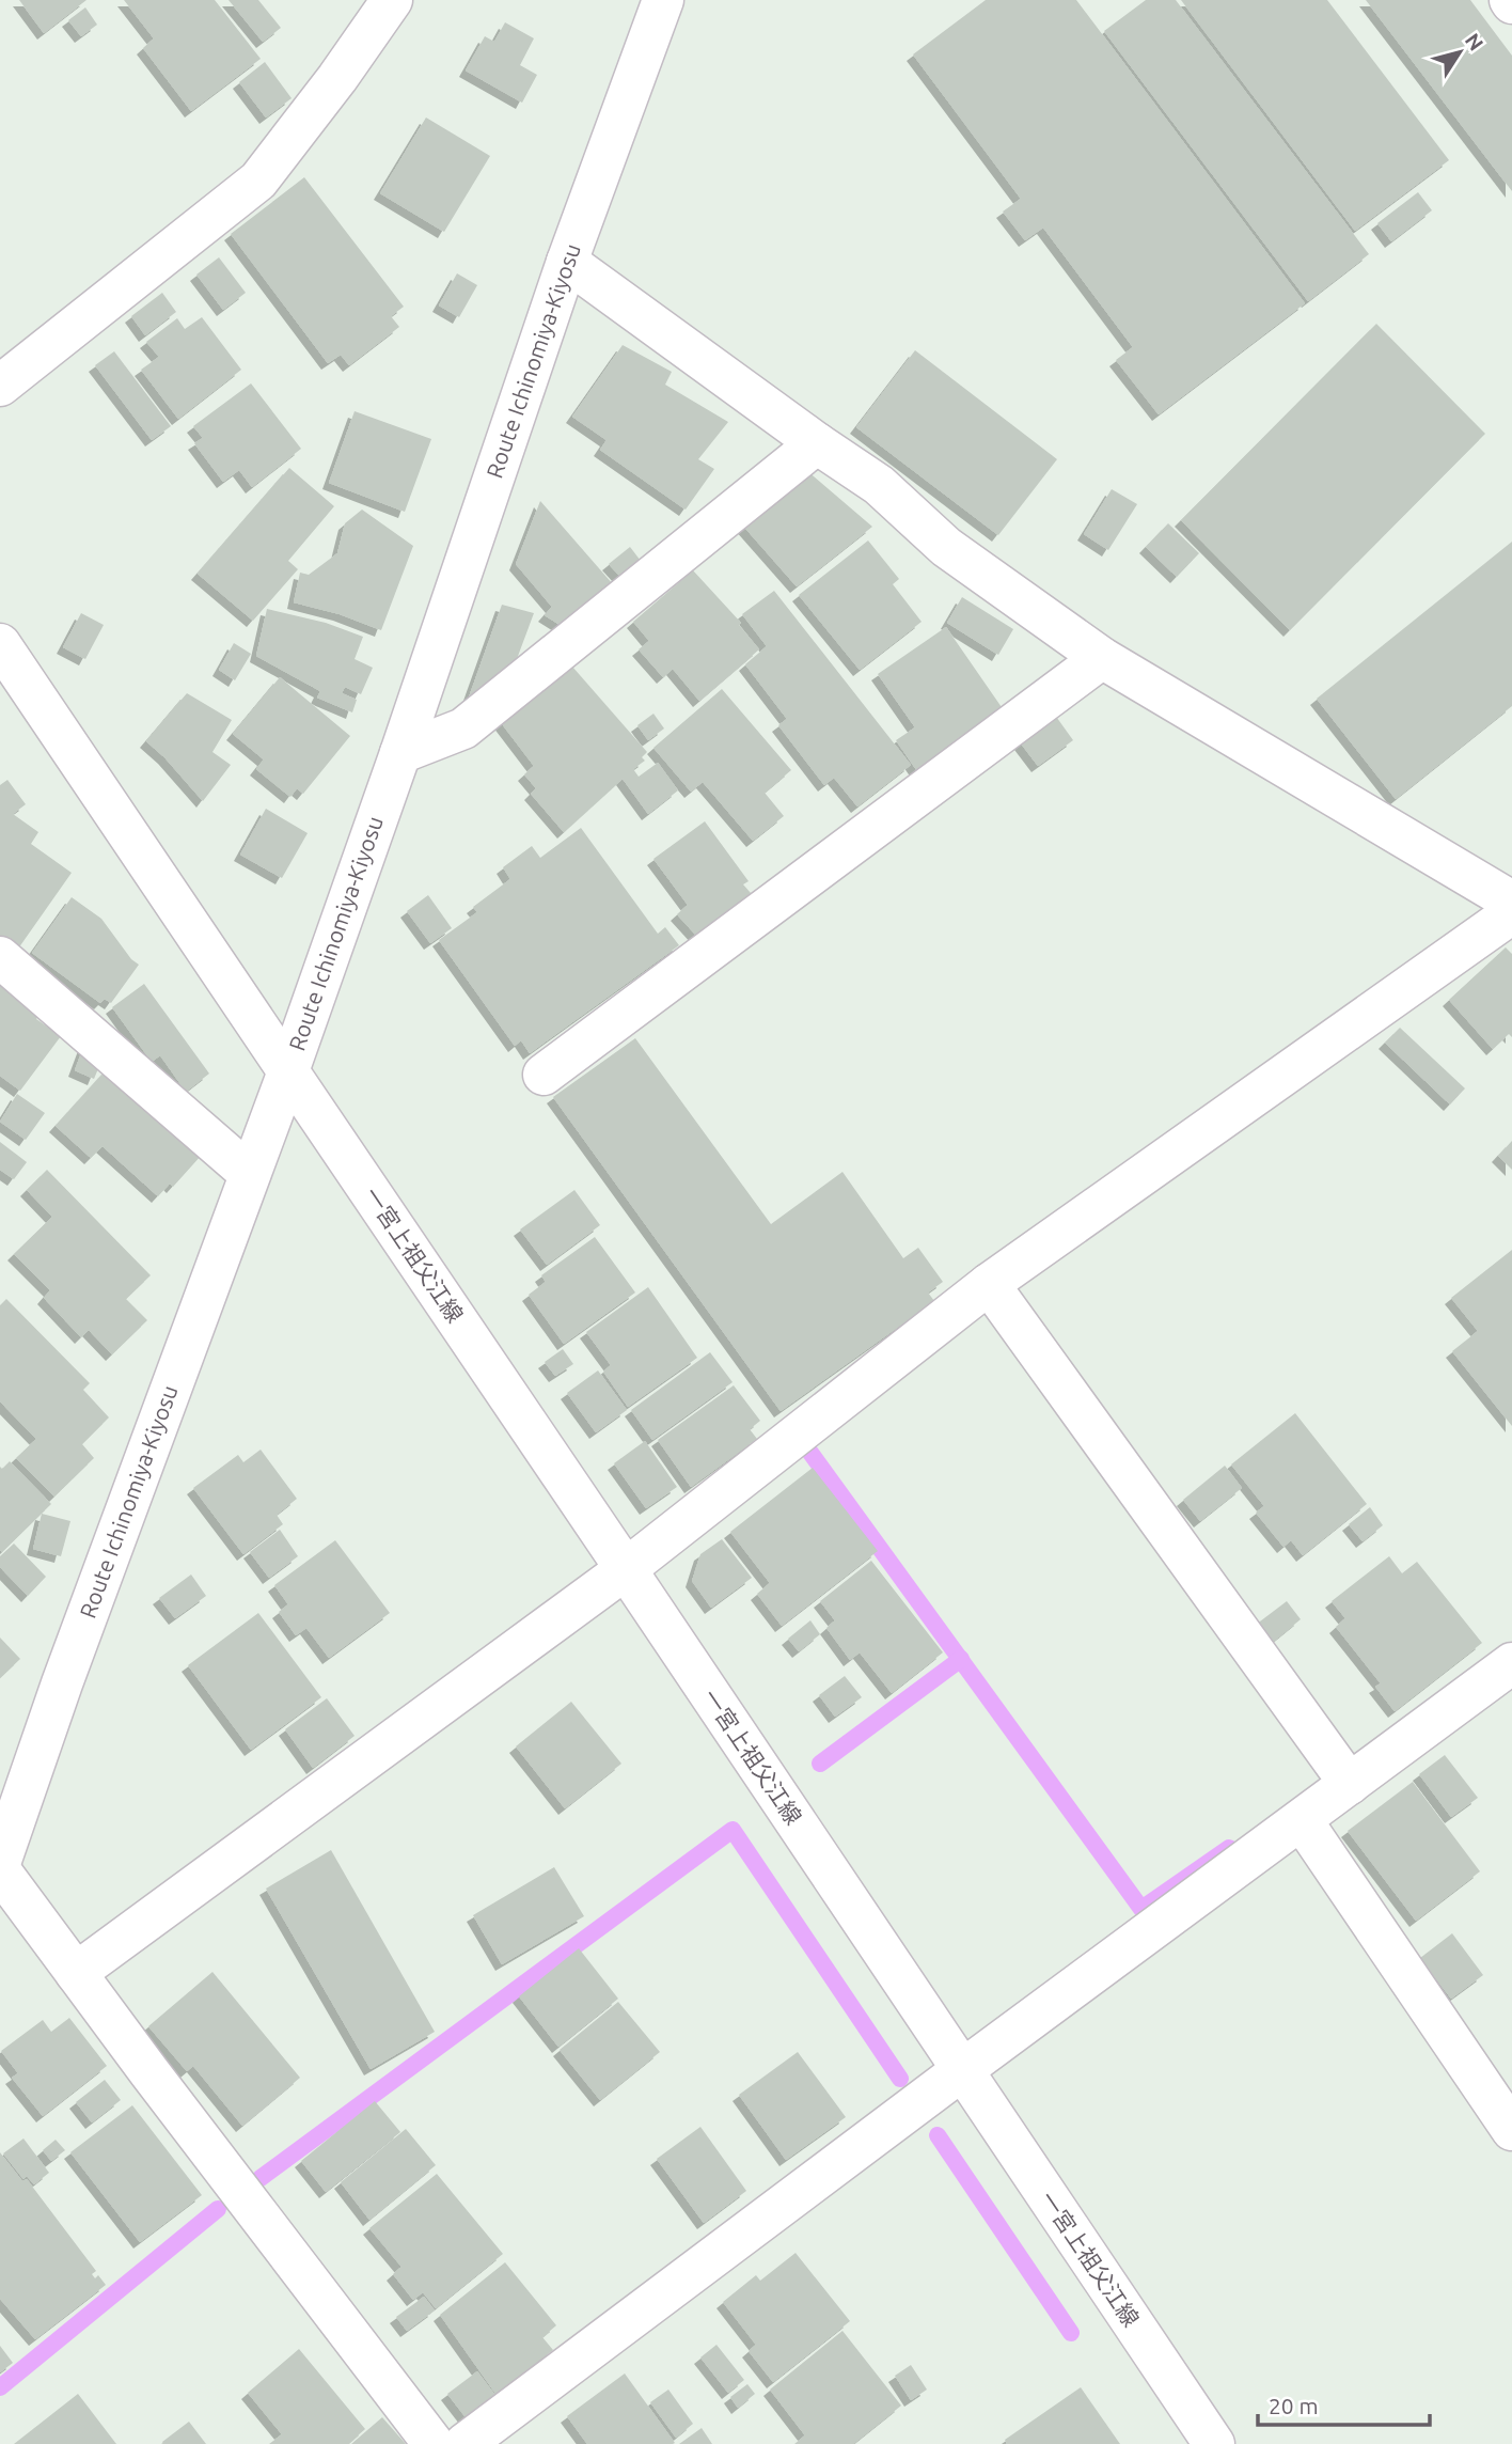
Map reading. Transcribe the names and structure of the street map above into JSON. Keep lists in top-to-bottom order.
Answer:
{
  "streets": {
    "street": ["Route Ichinomiya-Kiyosu", "一宮上祖父江線"]
  },
  "crossings": [
    ["Route Ichinomiya-Kiyosu", "一宮上祖父江線"]
  ],
  "scale_bar": "20 m",
  "north": "top right"
}
